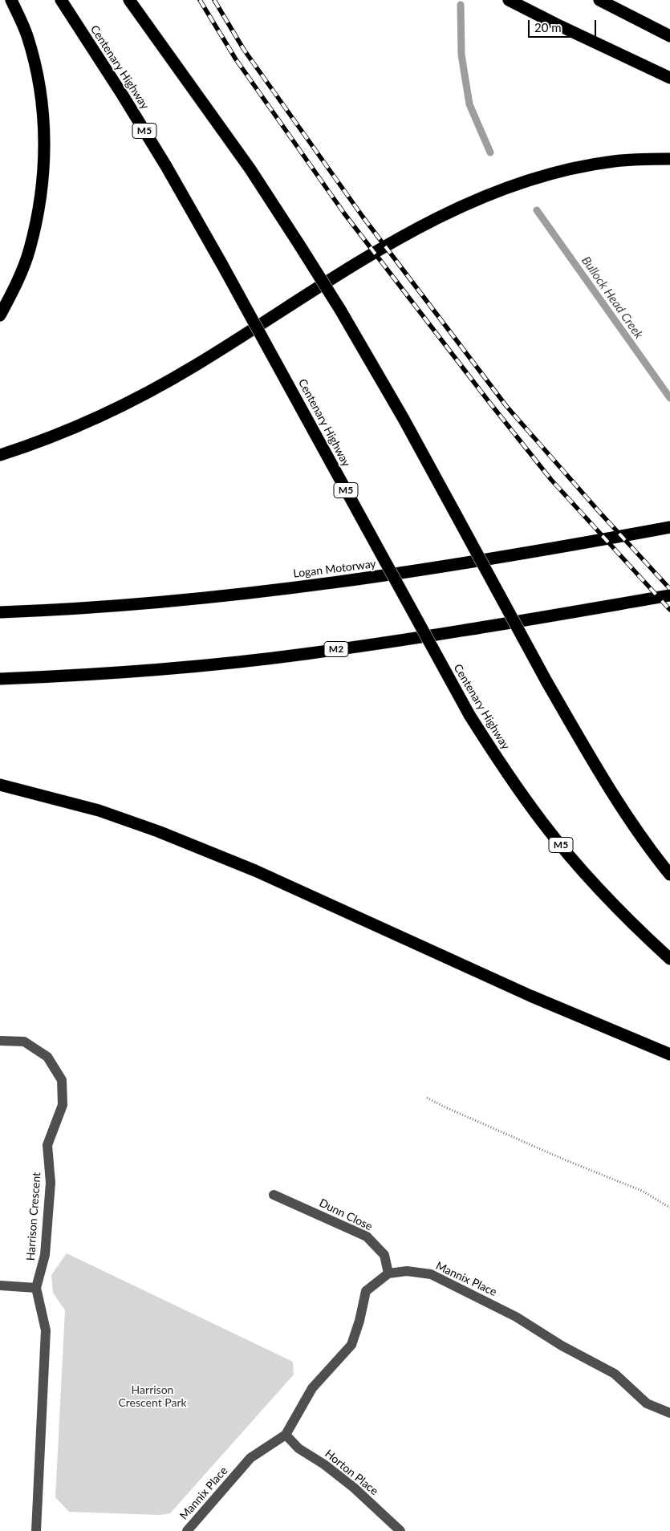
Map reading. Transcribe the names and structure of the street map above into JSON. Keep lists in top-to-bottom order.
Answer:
{
  "streets": {
    "highway": [
      "Centenary Highway",
      "M5",
      "Logan Motorway",
      "M2"
    ],
    "street": [
      "Dunn Close",
      "Harrison Crescent",
      "Mannix Place",
      "Horton Place"
    ]
  },
  "crossings": [
    ["Dunn Close", "Mannix Place"],
    ["Mannix Place", "Horton Place"]
  ],
  "water": ["Bullock Head Creek"],
  "parks": ["Harrison Crescent Park"],
  "scale_bar": "20 m"
}
